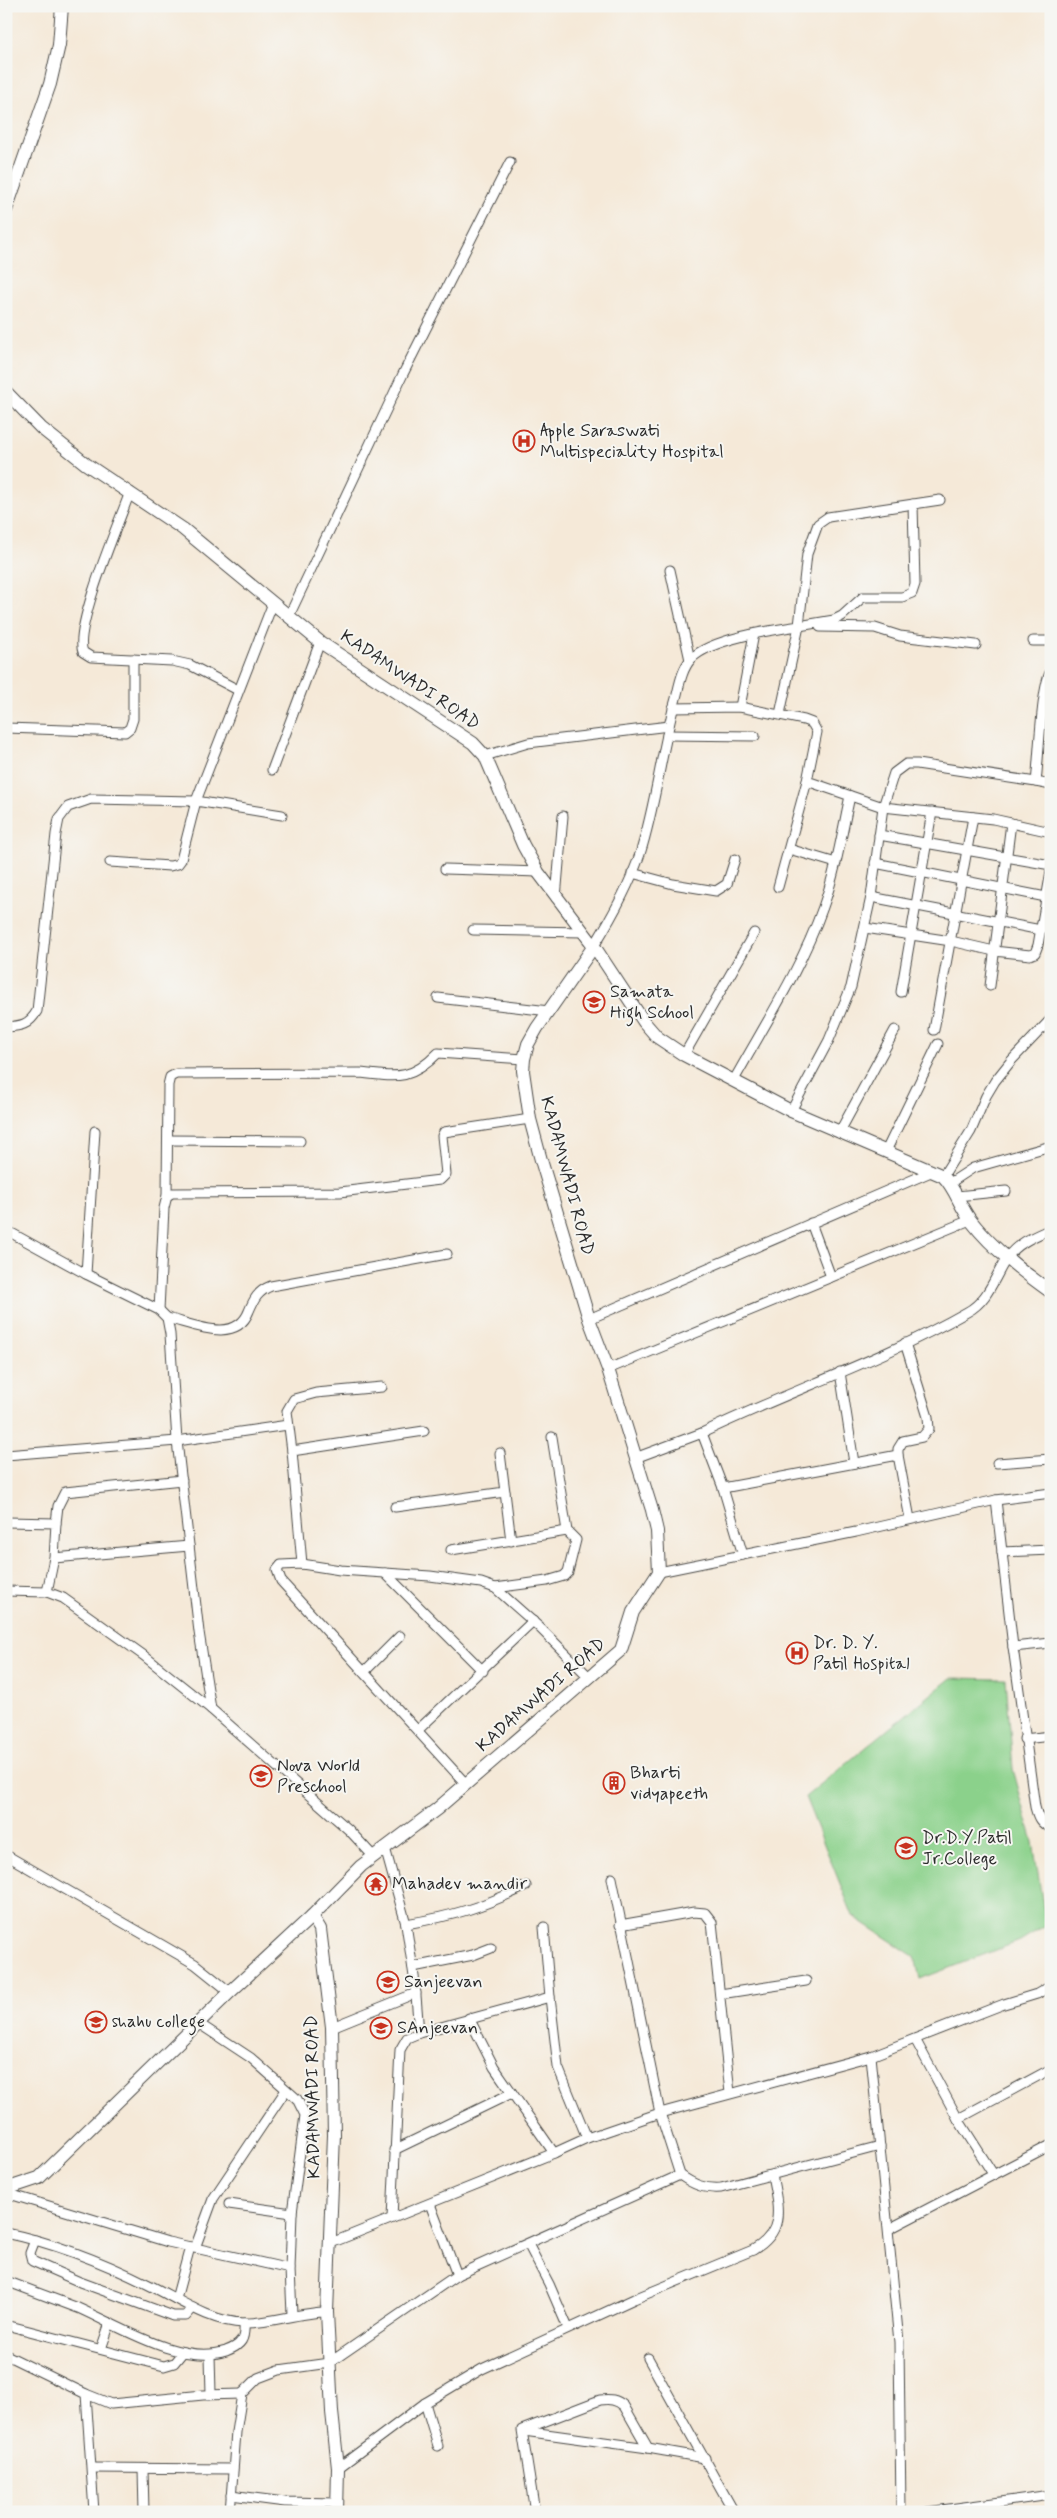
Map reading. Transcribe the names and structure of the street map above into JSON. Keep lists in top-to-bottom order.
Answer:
{
  "streets": {
    "street": ["KADAMWADI ROAD"]
  },
  "places": {
    "hospital": ["Apple Saraswati Multispeciality Hospital", "Dr. D. Y. Patil Hospital"],
    "school or university": [
      "Samata High School",
      "Nova World Preschool",
      "Dr.D.Y.Patil Jr.College",
      "Sanjeevan",
      "shahu college",
      "SAnjeevan"
    ],
    "building": ["Bharti vidyapeeth"],
    "temple": ["Mahadev mandir"]
  }
}
